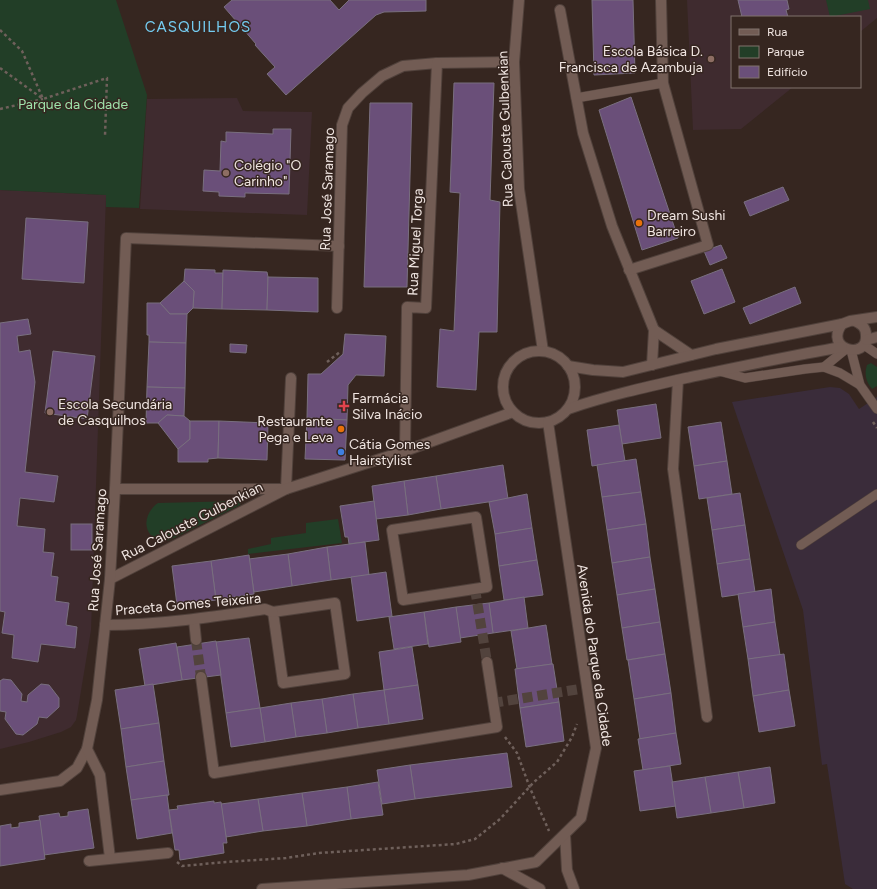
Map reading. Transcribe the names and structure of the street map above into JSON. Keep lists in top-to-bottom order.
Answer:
{
  "streets": {
    "street": [
      "Rua Calouste Gulbenkian",
      "Rua José Saramago",
      "Rua Miguel Torga",
      "Praceta Gomes Teixeira",
      "Avenida do Parque da Cidade"
    ]
  },
  "crossings": [
    ["Rua Calouste Gulbenkian", "Rua José Saramago"],
    ["Rua Calouste Gulbenkian", "Rua Miguel Torga"],
    ["Rua Calouste Gulbenkian", "Avenida do Parque da Cidade"],
    ["Rua José Saramago", "Rua Miguel Torga"],
    ["Rua José Saramago", "Praceta Gomes Teixeira"]
  ],
  "districts": ["CASQUILHOS"],
  "parks": ["Parque da Cidade"],
  "places": {
    "other": [
      "Escola Básica D. Francisca de Azambuja",
      "Colégio \"O Carinho\"",
      "Dream Sushi Barreiro",
      "Escola Secundária de Casquilhos",
      "Restaurante Pega e Leva",
      "Cátia Gomes Hairstylist"
    ],
    "health": ["Farmácia Silva Inácio"]
  },
  "legend": ["Rua", "Parque", "Edifício"]
}
